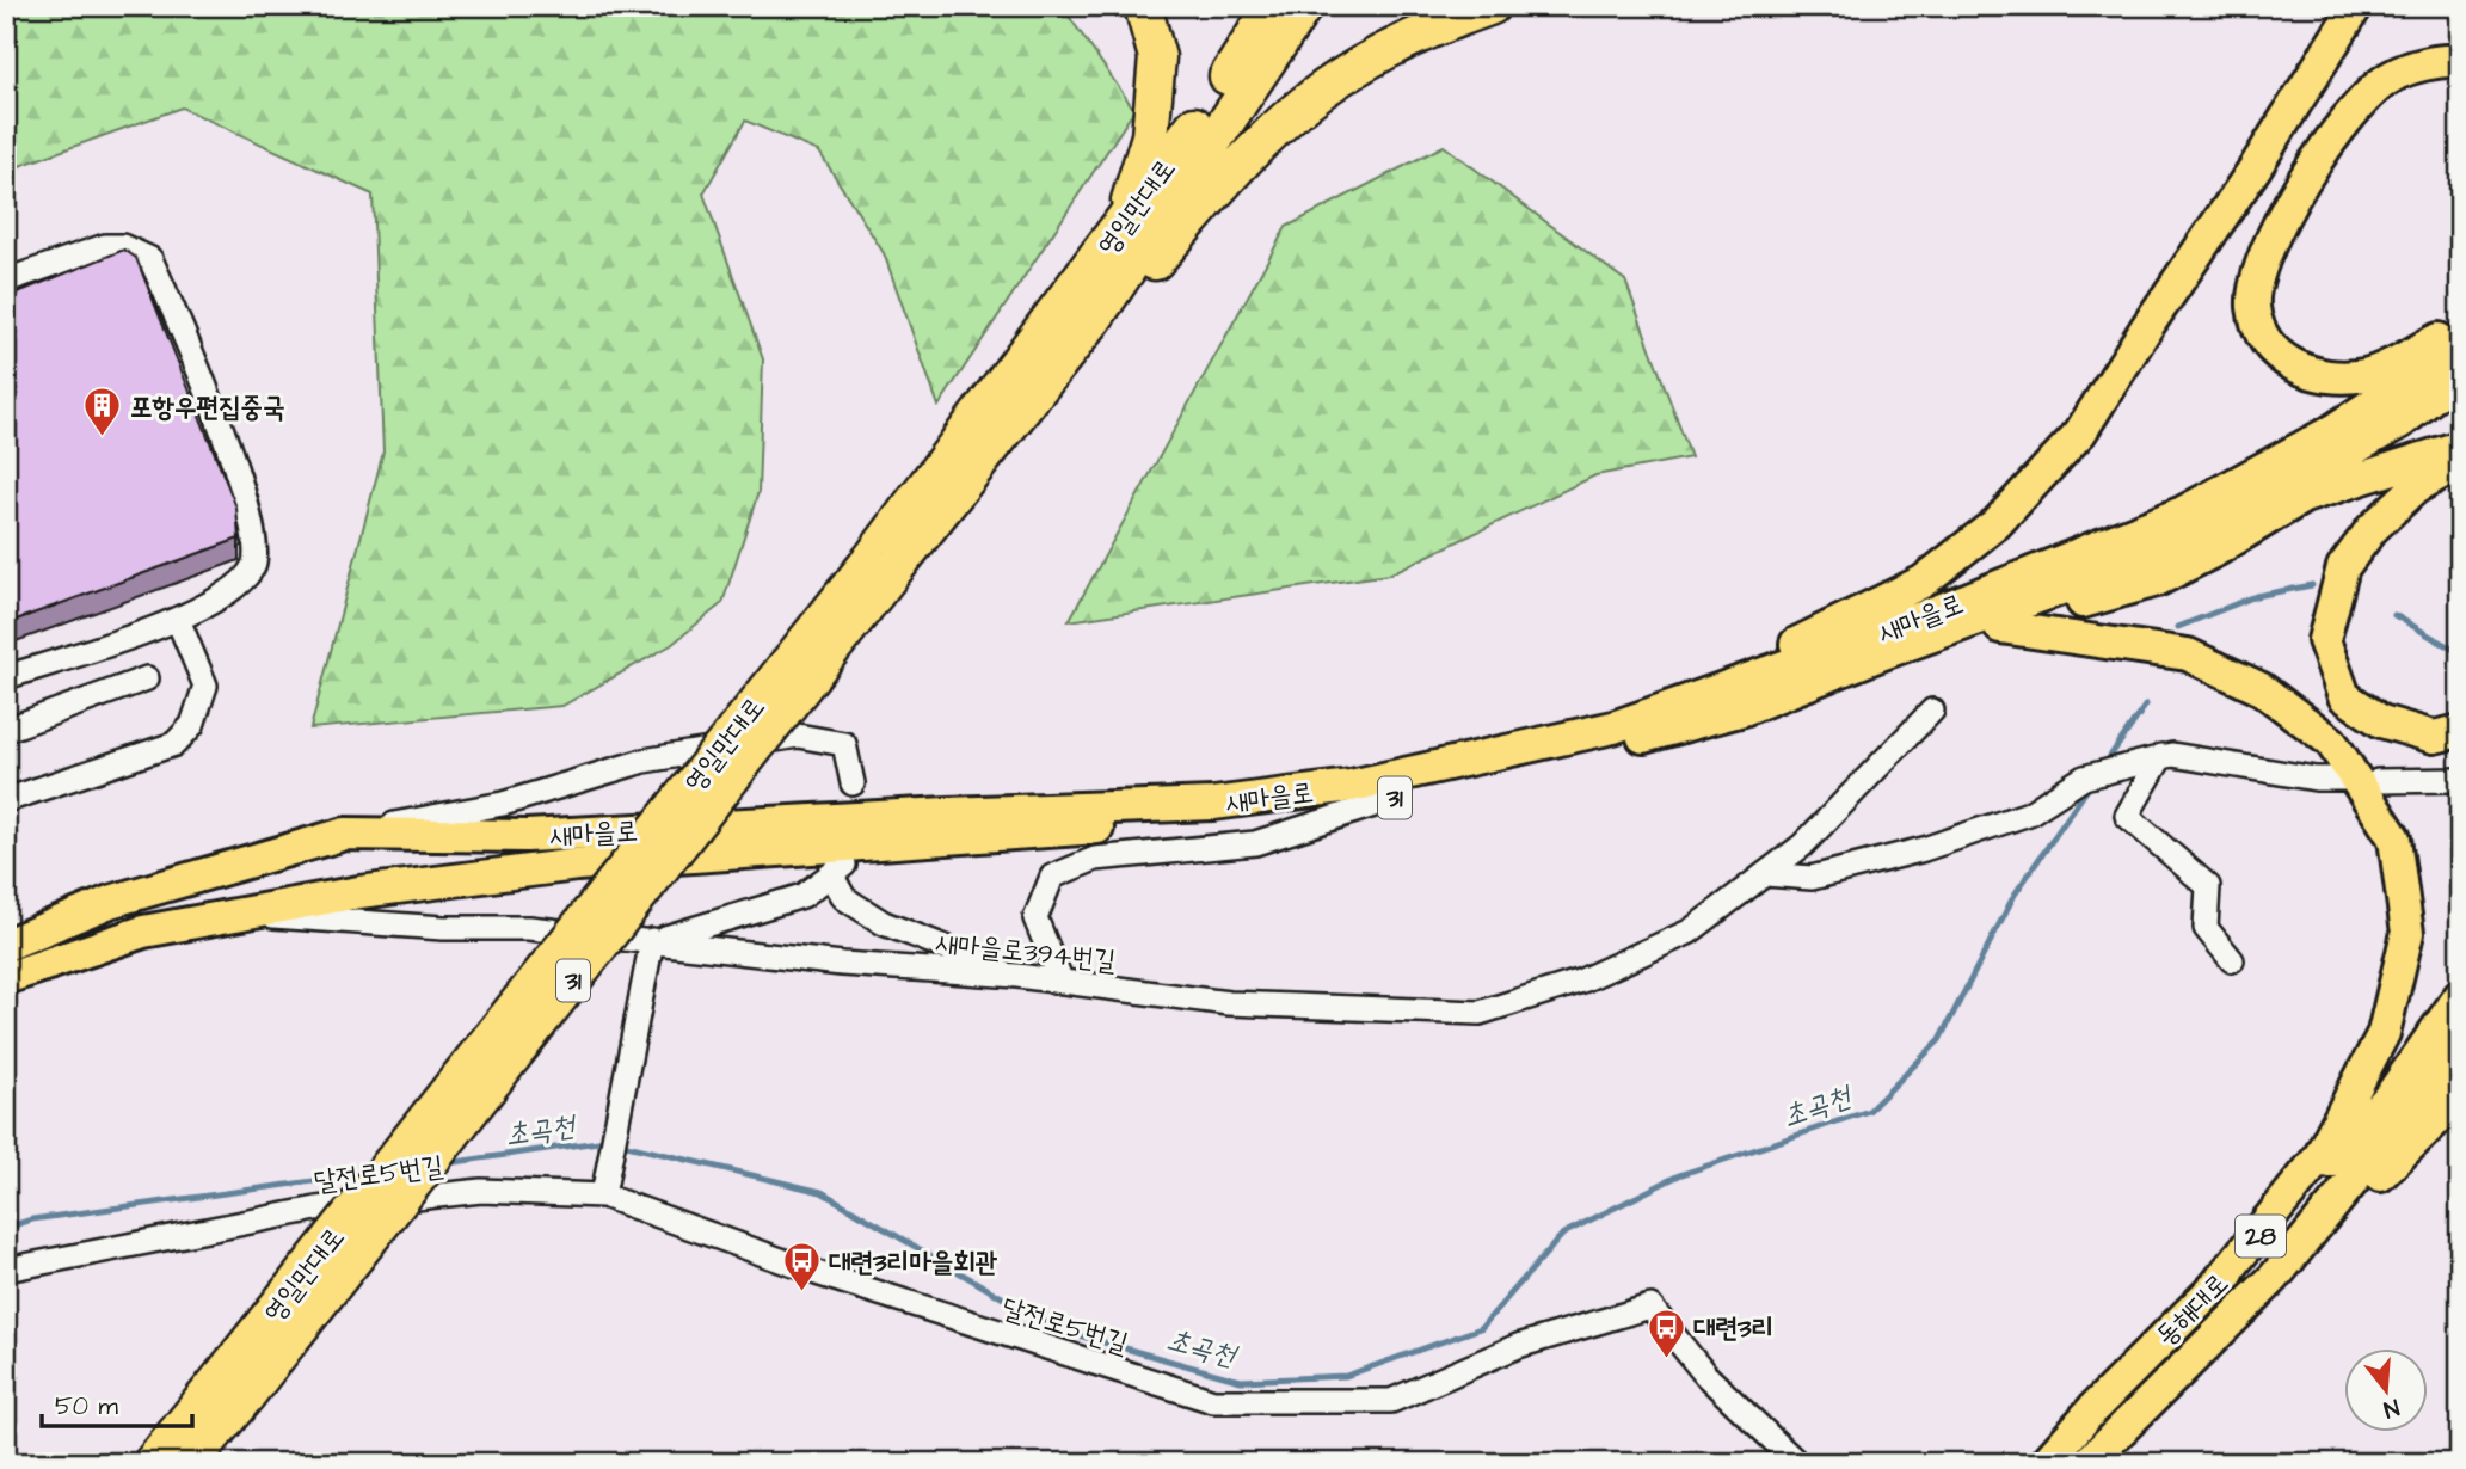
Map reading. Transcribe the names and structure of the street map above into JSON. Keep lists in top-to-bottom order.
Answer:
{
  "streets": {
    "highway": ["영일만대로", "31"],
    "main road": ["새마을로", "28", "동해대로"],
    "street": ["새마을로394번길", "달전로5번길"]
  },
  "crossings": [
    ["새마을로", "새마을로394번길"]
  ],
  "water": ["초곡천"],
  "places": {
    "building": ["포항우편집중국"],
    "bus stop": ["대련3리마을회관", "대련3리"]
  },
  "scale_bar": "50 m",
  "north": "bottom"
}
